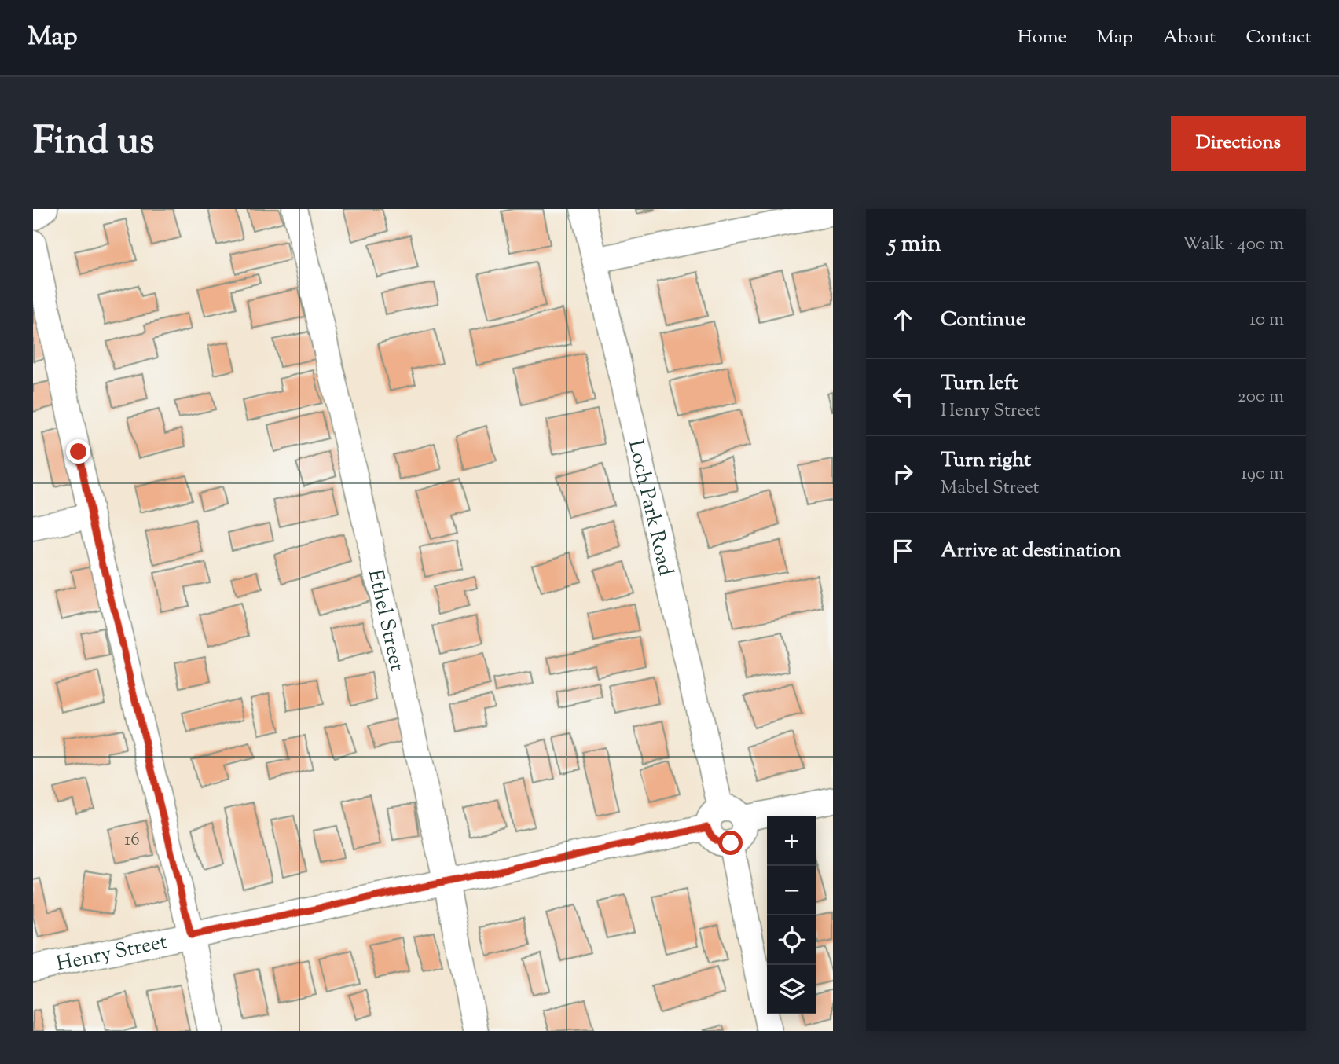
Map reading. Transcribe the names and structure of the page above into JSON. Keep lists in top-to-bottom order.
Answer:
{
  "streets": {
    "street": ["Loch Park Road", "Ethel Street", "Henry Street"]
  },
  "crossings": [
    ["Loch Park Road", "Henry Street"],
    ["Ethel Street", "Henry Street"]
  ],
  "house_numbers": ["16"],
  "page": {
    "header": "Map",
    "nav": [
      "Home",
      "Map",
      "About",
      "Contact"
    ],
    "title": "Find us",
    "buttons": "Directions",
    "heading": ["5 min", "Walk · 400 m"],
    "list": [
      ["Continue", "10 m"],
      ["Turn left", "Henry Street", "200 m"],
      ["Turn right", "Mabel Street", "190 m"],
      "Arrive at destination"
    ],
    "map_buttons": ["+", "−"]
  }
}
